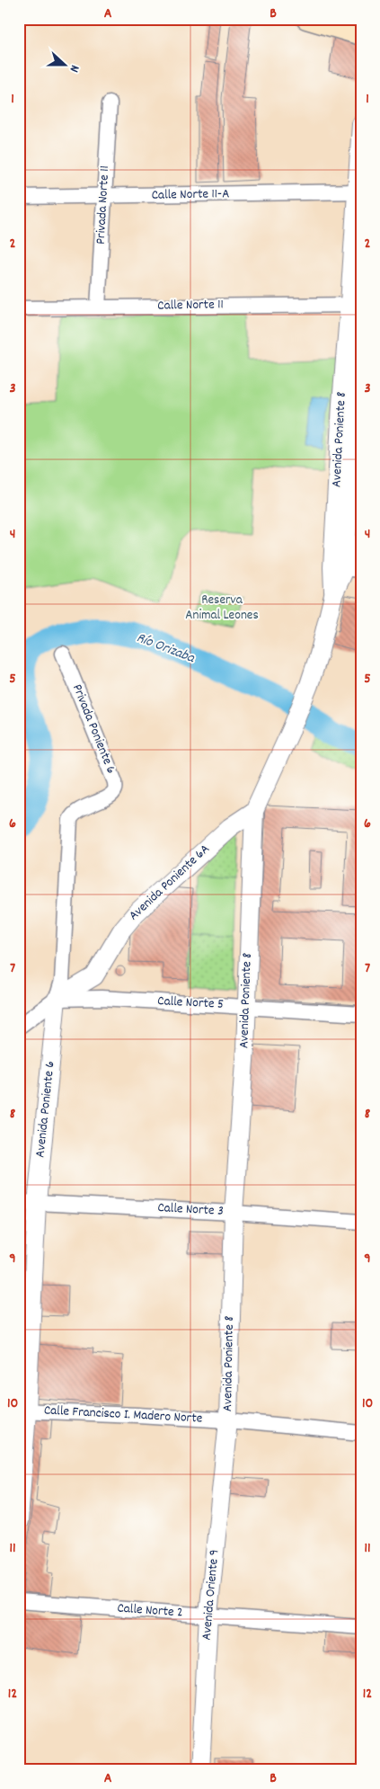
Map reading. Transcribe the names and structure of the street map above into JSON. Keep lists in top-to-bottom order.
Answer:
{
  "streets": {
    "street": [
      "Calle Norte 11-A",
      "Privada Norte 11",
      "Calle Norte 11",
      "Avenida Poniente 8",
      "Privada Poniente 6",
      "Avenida Poniente 6A",
      "Calle Norte 5",
      "Avenida Poniente 6",
      "Calle Norte 3",
      "Calle Francisco I. Madero Norte",
      "Avenida Oriente 9",
      "Calle Norte 2"
    ]
  },
  "crossings": [
    ["Calle Norte 11-A", "Privada Norte 11"],
    ["Calle Norte 11-A", "Avenida Poniente 8"],
    ["Privada Norte 11", "Calle Norte 11"],
    ["Calle Norte 11", "Avenida Poniente 8"],
    ["Avenida Poniente 8", "Avenida Poniente 6A"],
    ["Avenida Poniente 8", "Calle Norte 5"],
    ["Avenida Poniente 8", "Calle Norte 3"],
    ["Avenida Poniente 8", "Calle Francisco I. Madero Norte"],
    ["Avenida Poniente 8", "Avenida Oriente 9"],
    ["Privada Poniente 6", "Avenida Poniente 6"],
    ["Avenida Poniente 6A", "Calle Norte 5"],
    ["Avenida Poniente 6A", "Avenida Poniente 6"],
    ["Calle Norte 5", "Avenida Poniente 6"],
    ["Avenida Poniente 6", "Calle Norte 3"],
    ["Avenida Poniente 6", "Calle Francisco I. Madero Norte"],
    ["Calle Francisco I. Madero Norte", "Avenida Oriente 9"],
    ["Avenida Oriente 9", "Calle Norte 2"]
  ],
  "water": ["Río Orizaba"],
  "parks": ["Reserva Animal Leones"],
  "north": "right",
  "grid": {
    "columns": ["A", "B"],
    "rows": [
      "1",
      "2",
      "3",
      "4",
      "5",
      "6",
      "7",
      "8",
      "9",
      "10",
      "11",
      "12"
    ]
  }
}
